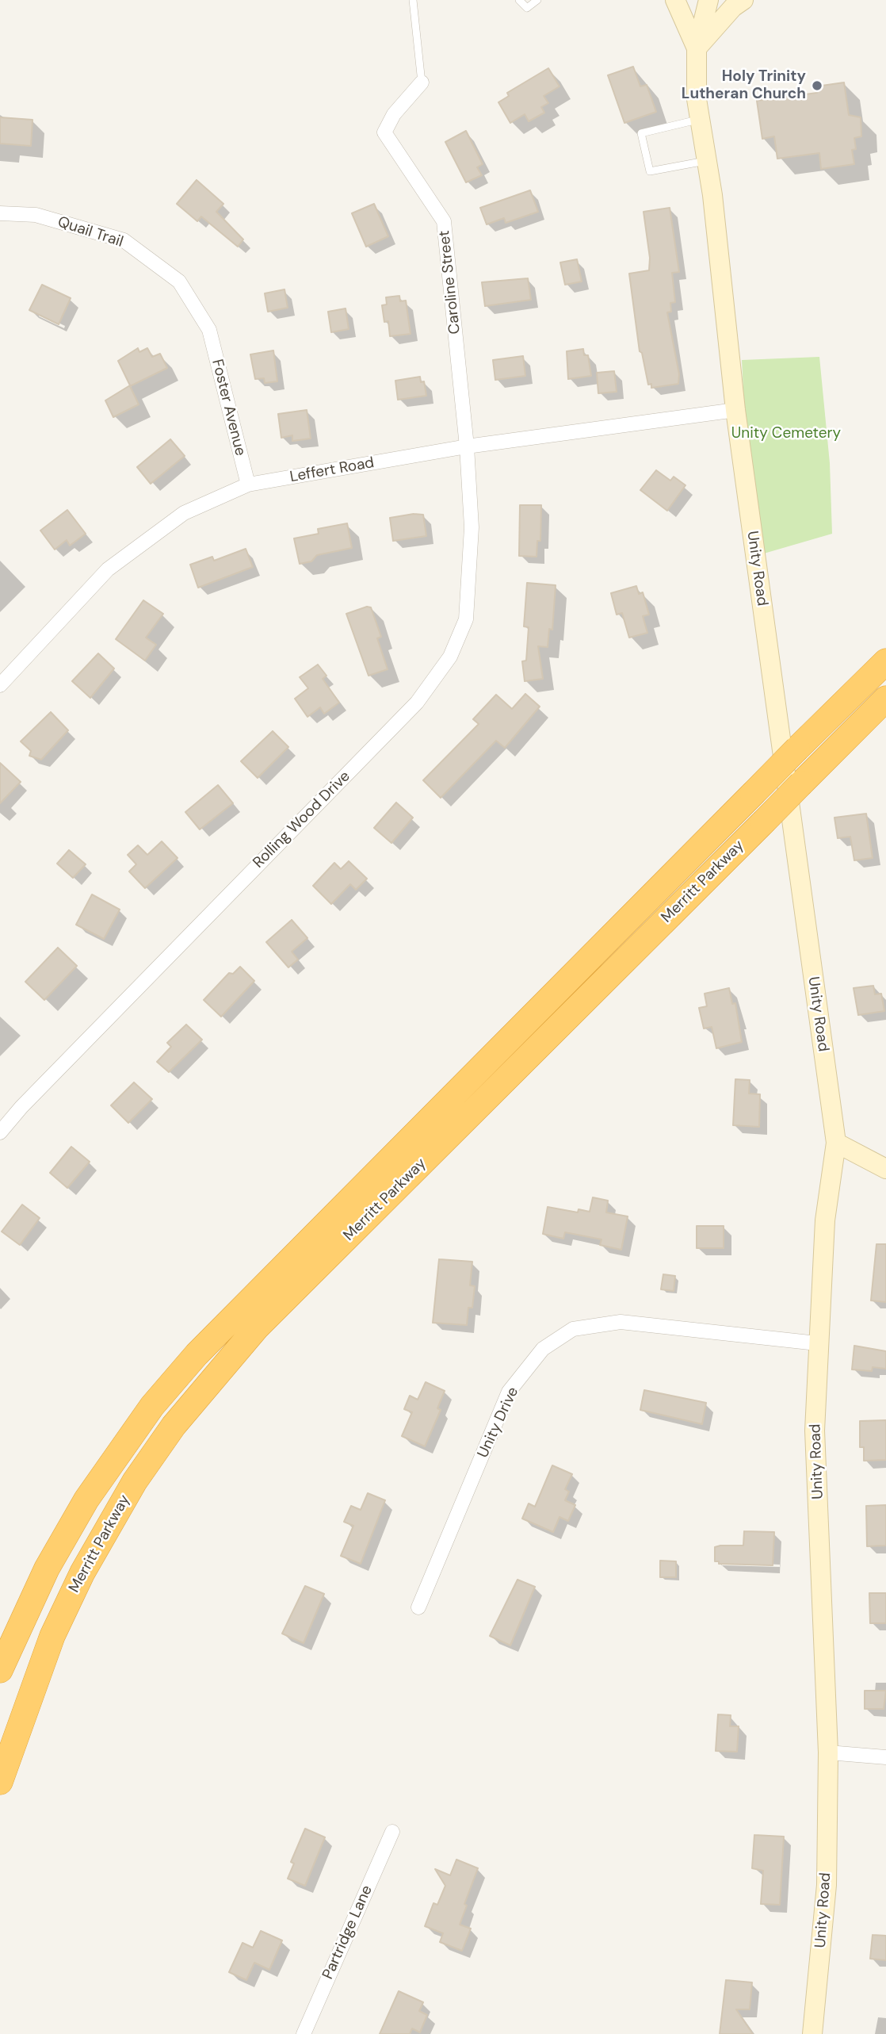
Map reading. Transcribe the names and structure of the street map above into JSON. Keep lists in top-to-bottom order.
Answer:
{
  "streets": {
    "highway": ["Merritt Parkway"],
    "main road": ["Unity Road"],
    "street": [
      "Quail Trail",
      "Caroline Street",
      "Foster Avenue",
      "Leffert Road",
      "Rolling Wood Drive",
      "Unity Drive",
      "Partridge Lane"
    ]
  },
  "crossings": [
    ["Quail Trail", "Foster Avenue"],
    ["Caroline Street", "Leffert Road"],
    ["Caroline Street", "Rolling Wood Drive"],
    ["Foster Avenue", "Leffert Road"],
    ["Leffert Road", "Unity Road"],
    ["Leffert Road", "Rolling Wood Drive"],
    ["Unity Road", "Unity Drive"]
  ],
  "parks": ["Unity Cemetery"],
  "places": ["Holy Trinity Lutheran Church"]
}
